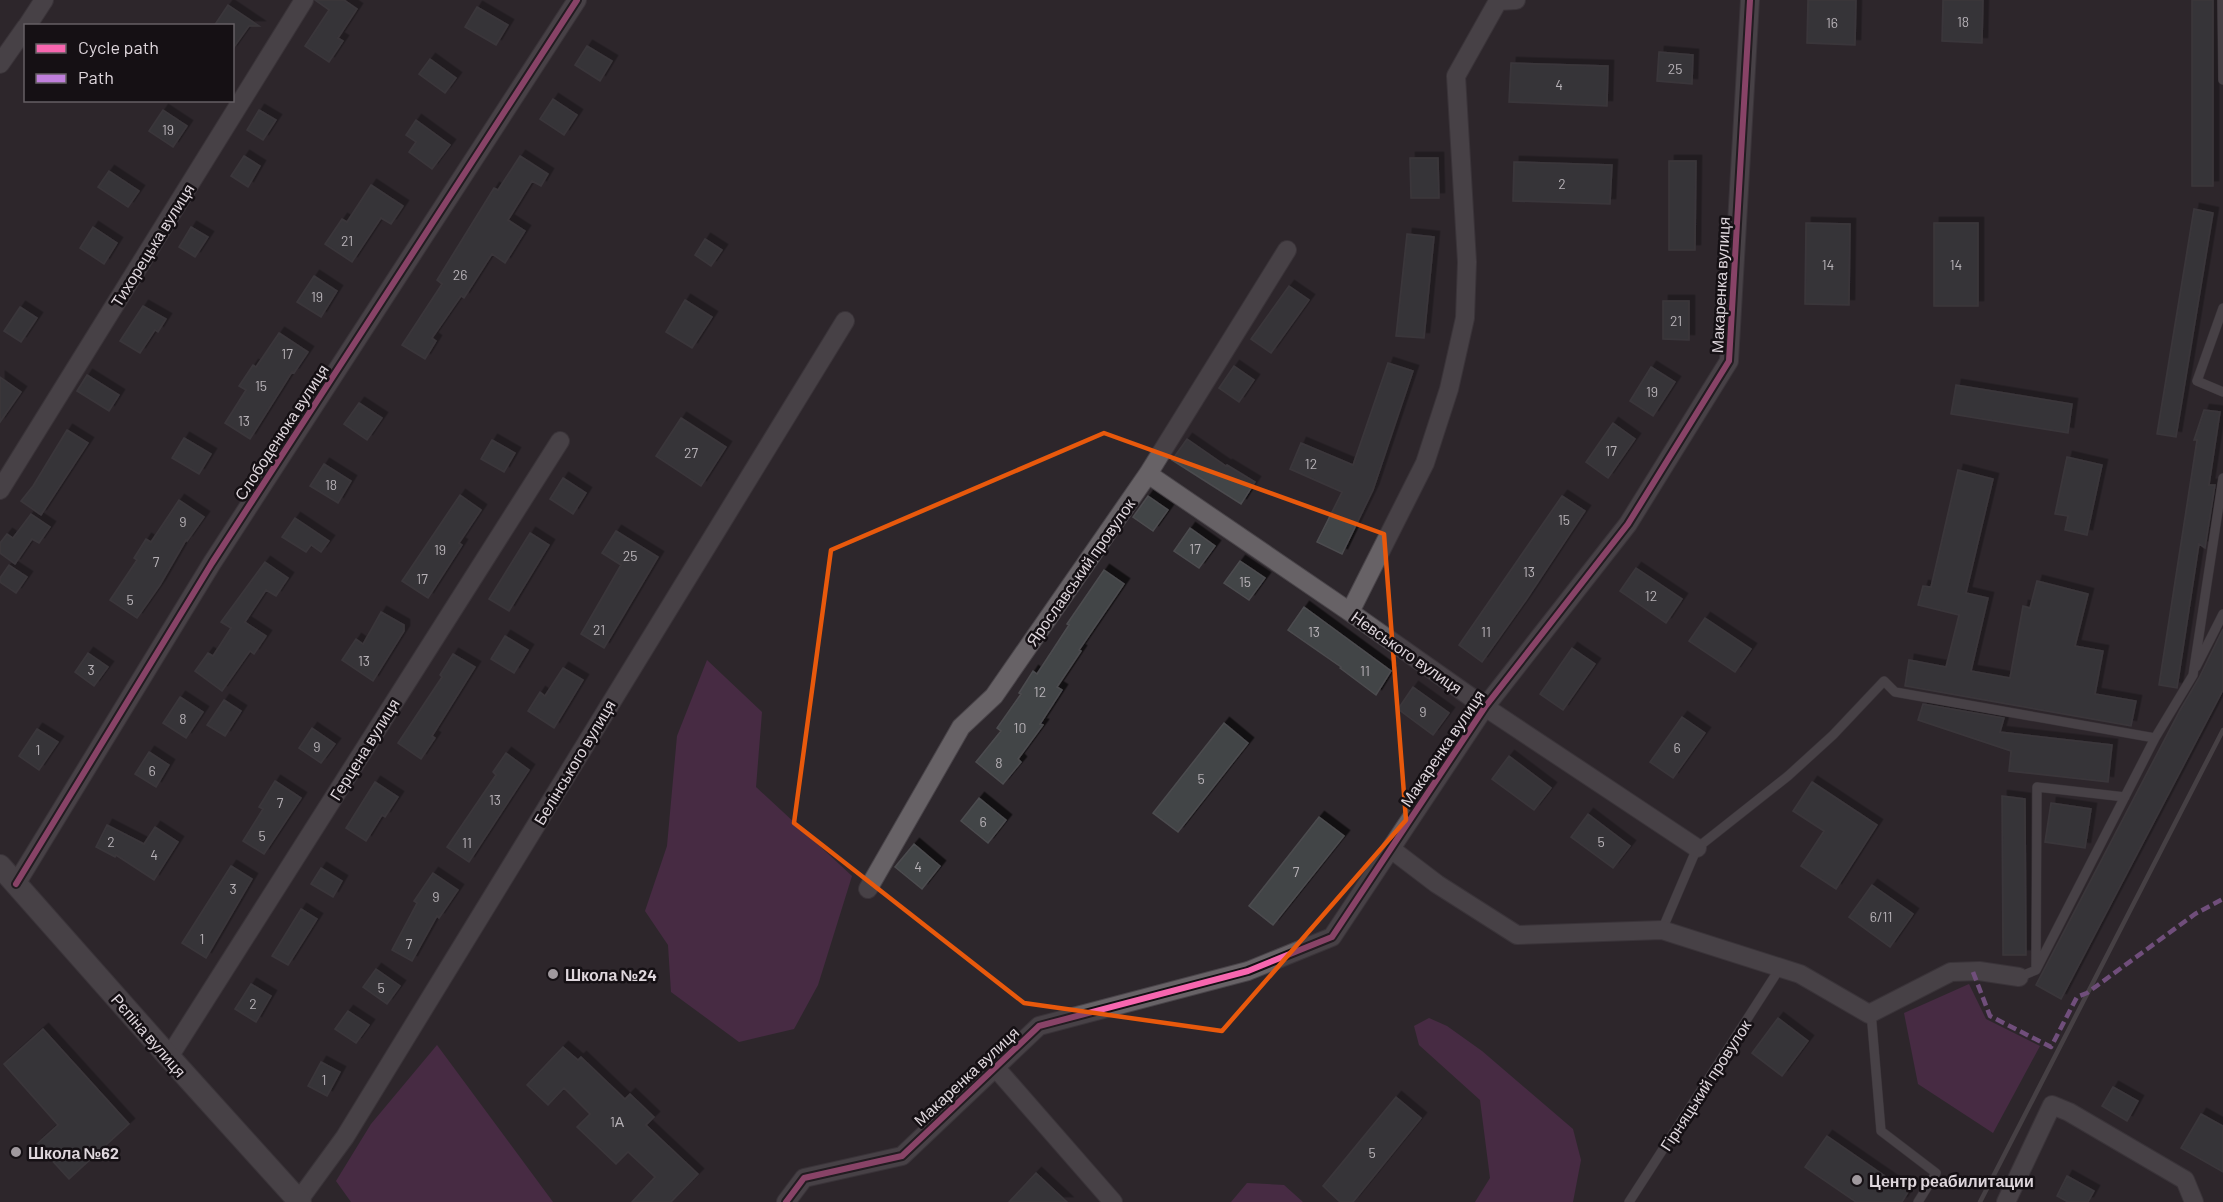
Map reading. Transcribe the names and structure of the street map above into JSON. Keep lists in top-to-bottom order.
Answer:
{
  "streets": {
    "street": [
      "Тихорецька вулиця",
      "Макаренка вулиця",
      "Слободенюка вулиця",
      "Ярославський провулок",
      "Невського вулиця",
      "Герцена вулиця",
      "Белінського вулиця",
      "Рєпіна вулиця"
    ],
    "lane": ["Гірняцький провулок"]
  },
  "crossings": [
    ["Макаренка вулиця", "Невського вулиця"],
    ["Слободенюка вулиця", "Рєпіна вулиця"],
    ["Ярославський провулок", "Невського вулиця"],
    ["Герцена вулиця", "Рєпіна вулиця"],
    ["Белінського вулиця", "Рєпіна вулиця"]
  ],
  "places": ["Школа №24", "Школа №62", "Центр реабилитации"],
  "house_numbers": [
    "18",
    "16",
    "25",
    "4",
    "19",
    "2",
    "21",
    "14",
    "14",
    "26",
    "19",
    "21",
    "17",
    "15",
    "19",
    "13",
    "17",
    "27",
    "12",
    "18",
    "15",
    "9",
    "17",
    "19",
    "25",
    "7",
    "13",
    "17",
    "15",
    "12",
    "5",
    "21",
    "13",
    "11",
    "13",
    "3",
    "11",
    "12",
    "9",
    "8",
    "10",
    "9",
    "6",
    "1",
    "8",
    "6",
    "5",
    "13",
    "7",
    "6",
    "5",
    "2",
    "5",
    "11",
    "4",
    "4",
    "7",
    "3",
    "9",
    "6/11",
    "1",
    "7",
    "5",
    "2",
    "1",
    "1А",
    "5"
  ],
  "legend": ["Cycle path", "Path"]
}
